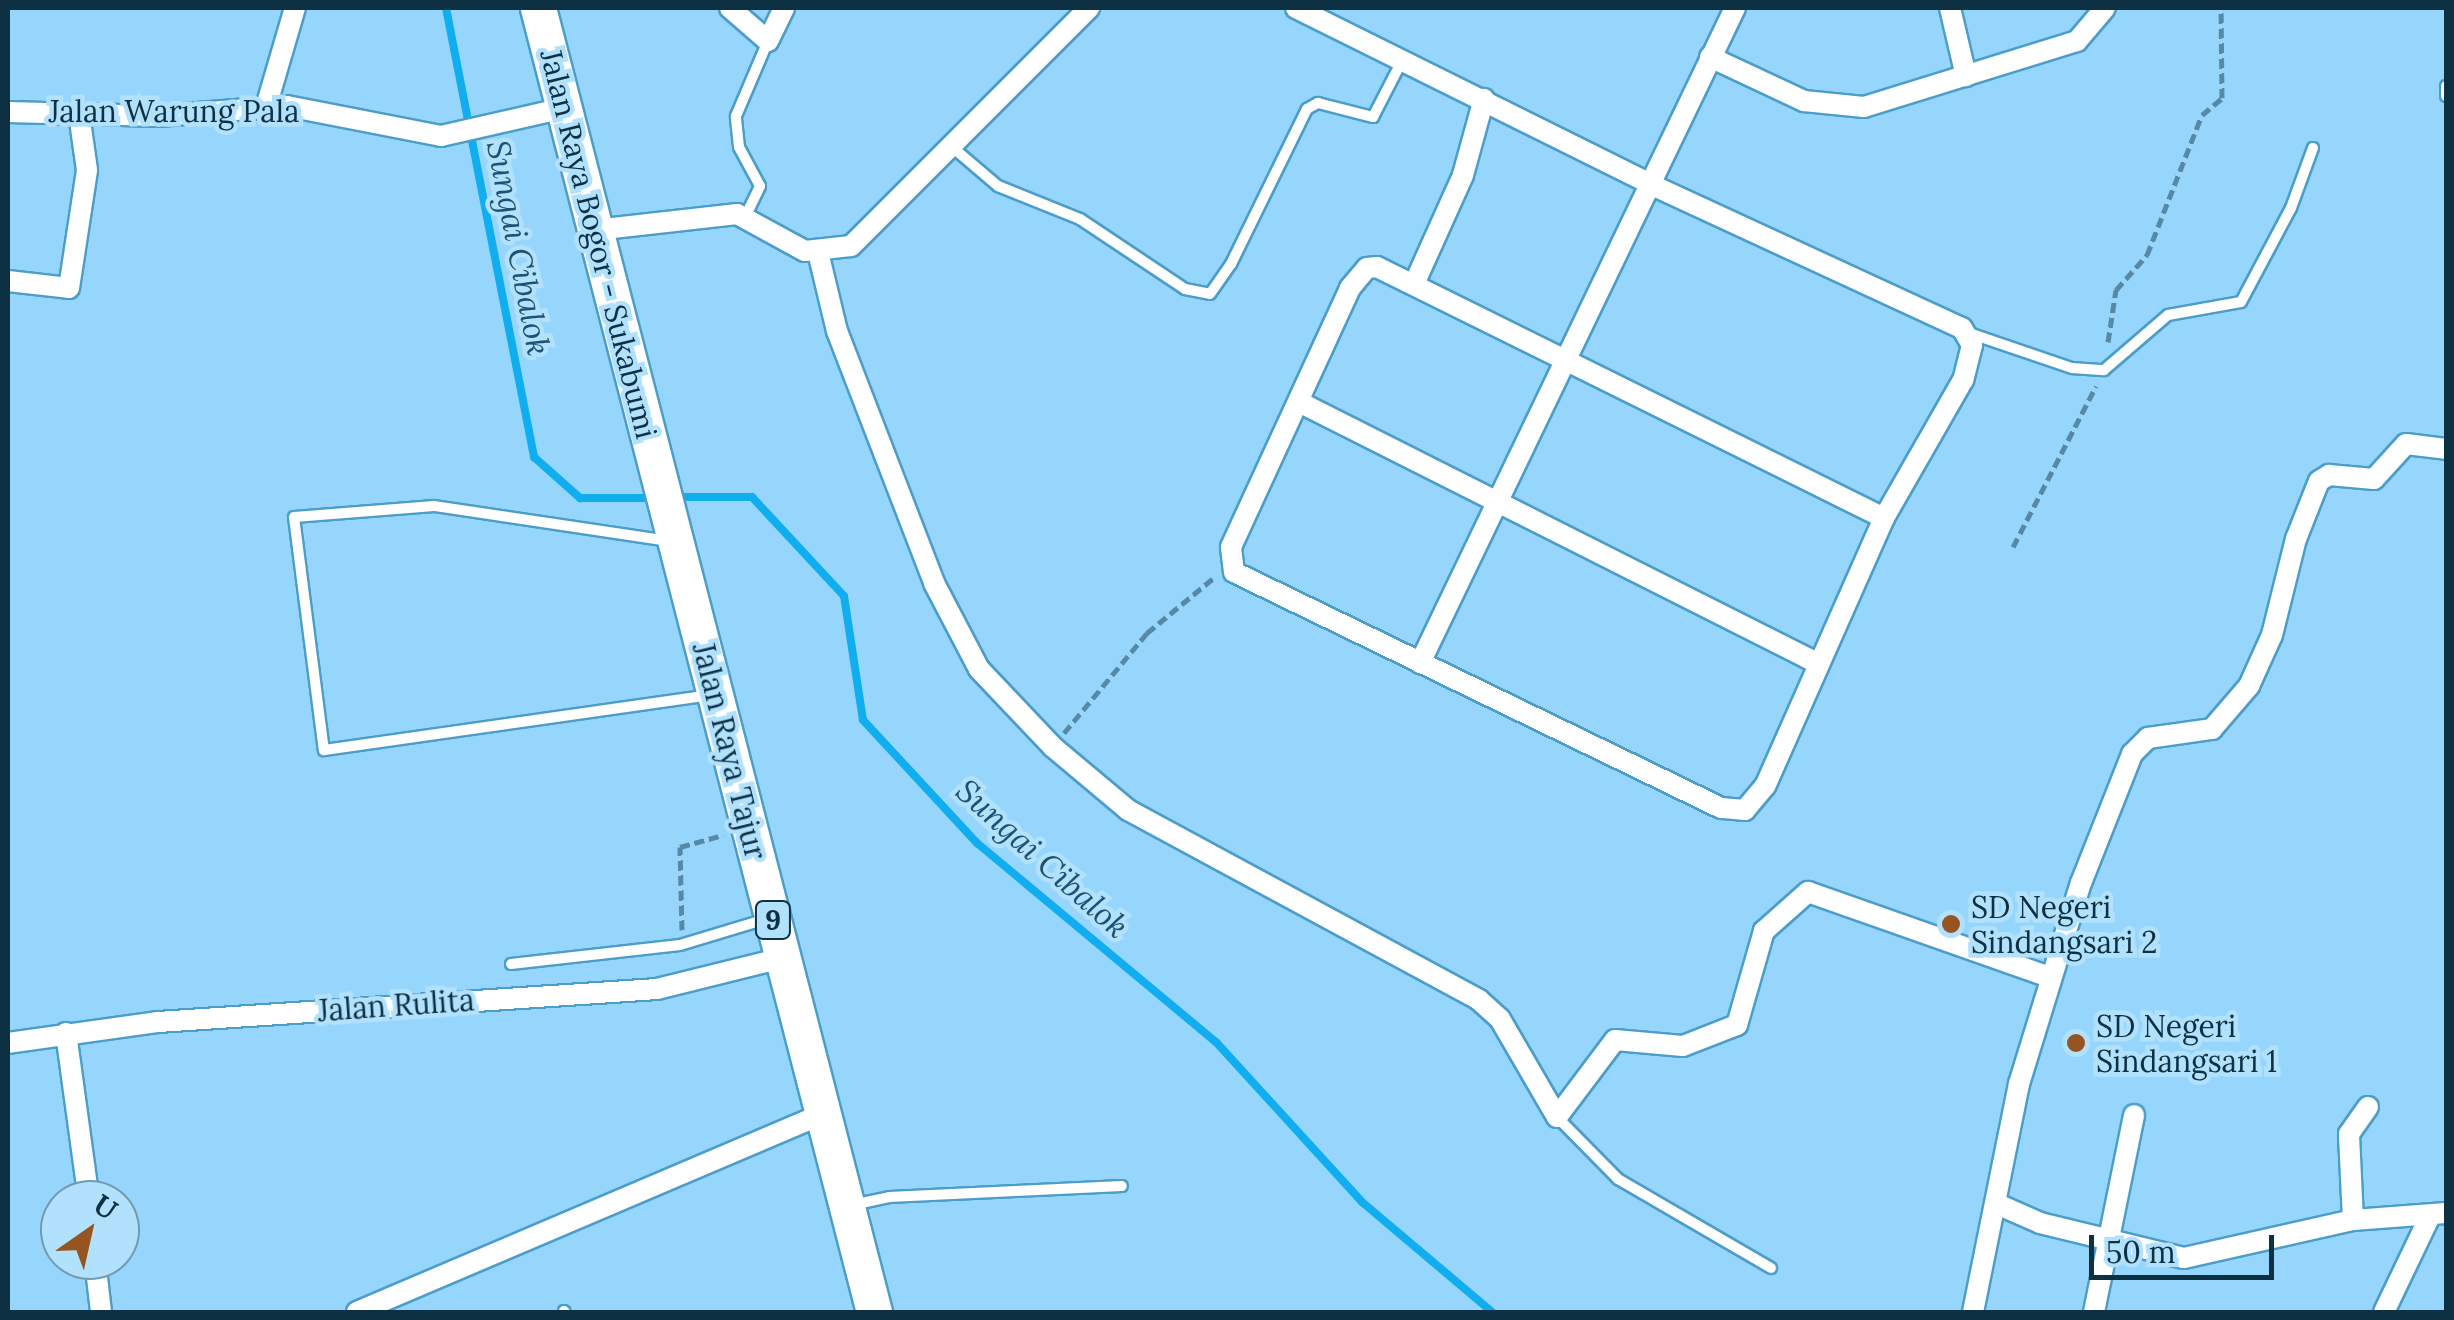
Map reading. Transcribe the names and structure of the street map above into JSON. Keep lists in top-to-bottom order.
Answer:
{
  "streets": {
    "highway": ["Jalan Raya Bogor - Sukabumi", "Jalan Raya Tajur", "9"],
    "street": ["Jalan Warung Pala", "Jalan Rulita"]
  },
  "crossings": [
    ["Jalan Warung Pala", "Jalan Raya Bogor - Sukabumi"],
    ["Jalan Raya Bogor - Sukabumi", "Jalan Raya Tajur"],
    ["Jalan Raya Tajur", "Jalan Rulita"]
  ],
  "water": ["Sungai Cibalok"],
  "places": ["SD Negeri Sindangsari 2", "SD Negeri Sindangsari 1"],
  "scale_bar": "50 m",
  "north": "top right"
}
